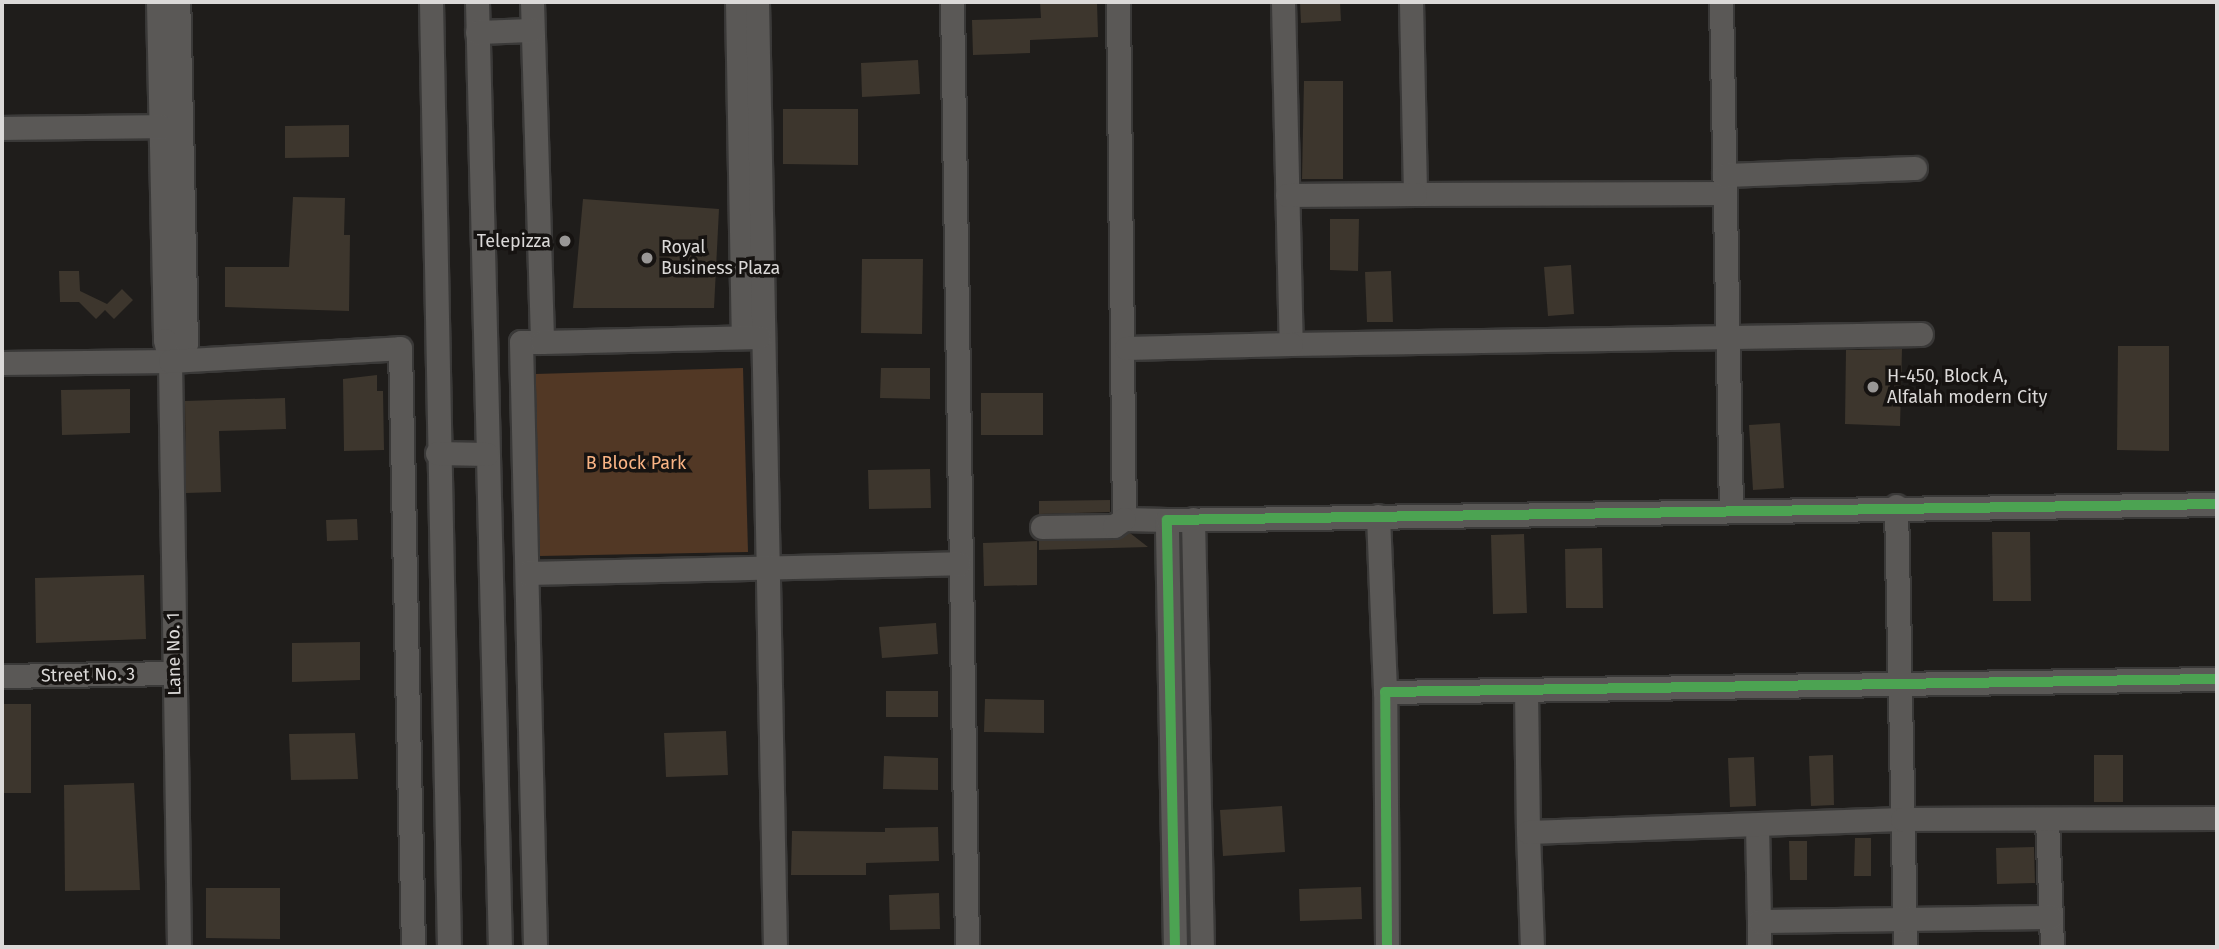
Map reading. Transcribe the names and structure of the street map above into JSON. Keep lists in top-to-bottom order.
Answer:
{
  "streets": {
    "street": ["Lane No. 1", "Street No. 3"]
  },
  "crossings": [
    ["Lane No. 1", "Street No. 3"]
  ],
  "parks": ["B Block Park"],
  "places": ["Telepizza", "Royal Business Plaza", "H-450, Block A, Alfalah modern City"]
}
